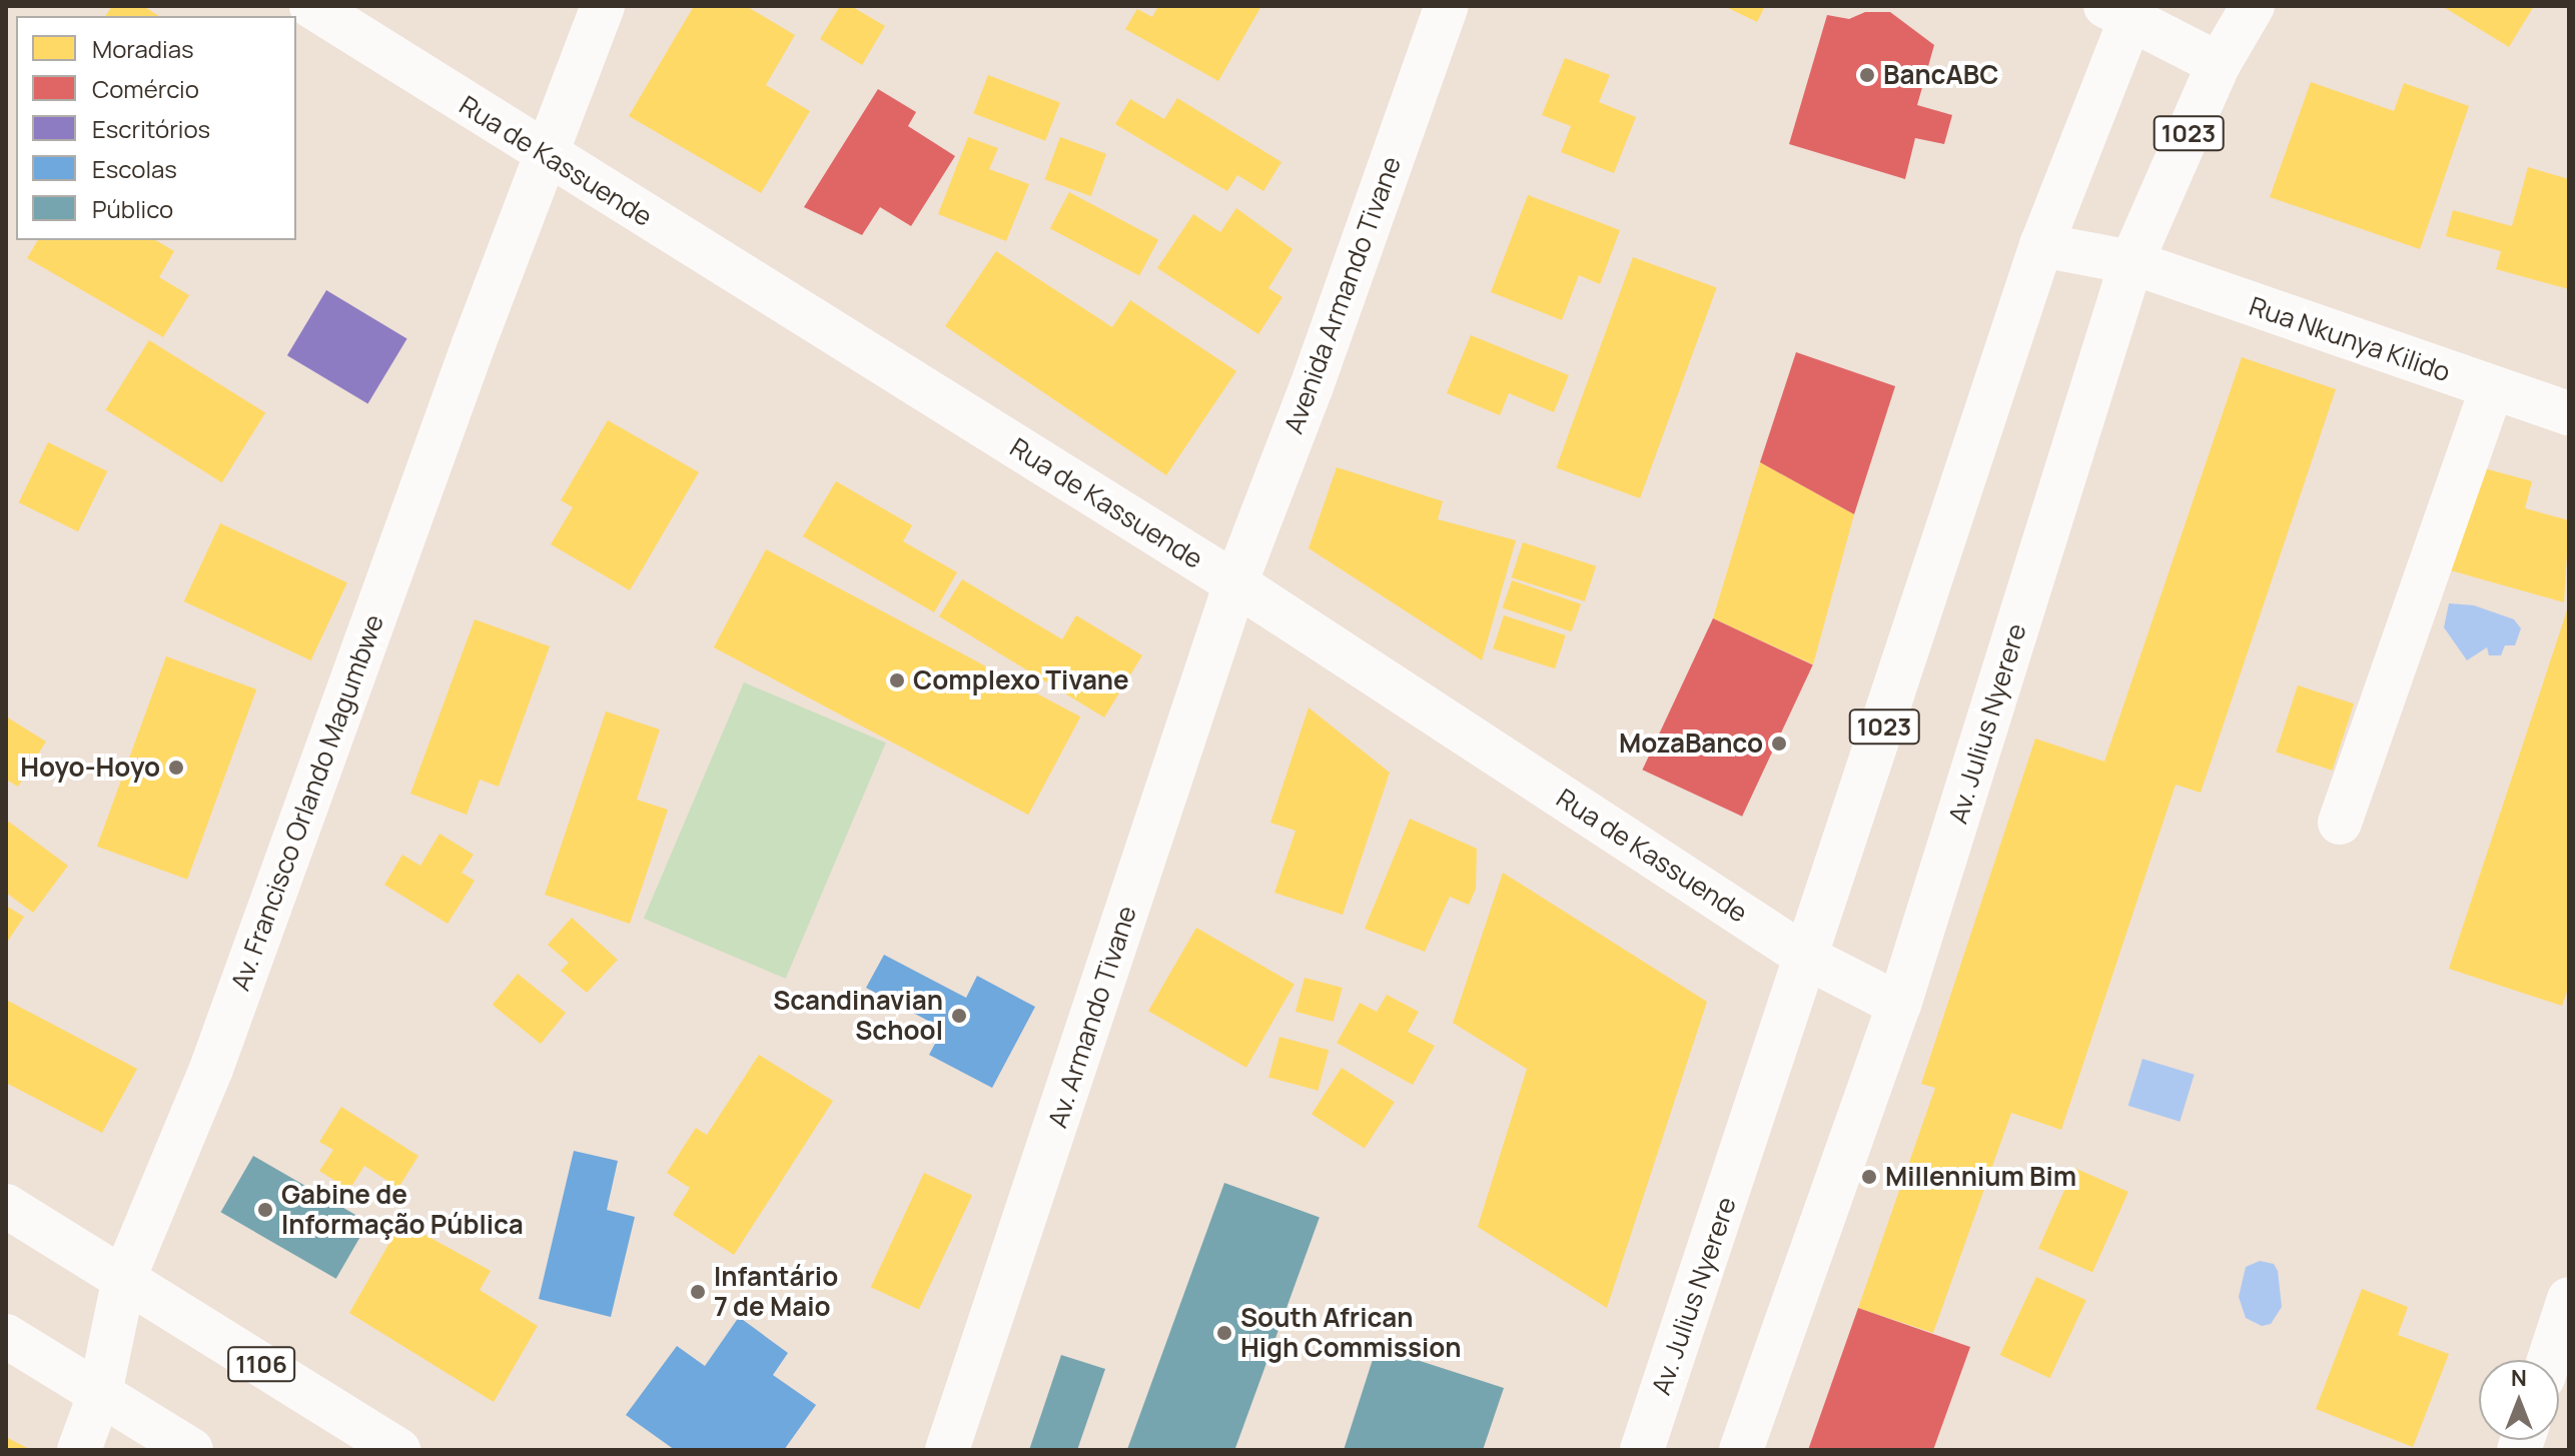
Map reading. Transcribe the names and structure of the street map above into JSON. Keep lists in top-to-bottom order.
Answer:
{
  "streets": {
    "street": [
      "1023",
      "Rua de Kassuende",
      "Avenida Armando Tivane",
      "Rua Nkunya Kilido",
      "Av. Julius Nyerere",
      "Av. Francisco Orlando Magumbwe",
      "Av. Armando Tivane",
      "1106"
    ]
  },
  "crossings": [
    ["Rua de Kassuende", "Avenida Armando Tivane"],
    ["Rua de Kassuende", "Av. Julius Nyerere"],
    ["Rua de Kassuende", "Av. Francisco Orlando Magumbwe"],
    ["Rua de Kassuende", "Av. Armando Tivane"],
    ["Avenida Armando Tivane", "Av. Armando Tivane"],
    ["Rua Nkunya Kilido", "Av. Julius Nyerere"],
    ["Av. Francisco Orlando Magumbwe", "1106"]
  ],
  "places": [
    "BancABC",
    "Complexo Tivane",
    "MozaBanco",
    "Hoyo-Hoyo",
    "Scandinavian School",
    "Millennium Bim",
    "Gabine de Informação Pública",
    "Infantário 7 de Maio",
    "South African High Commission"
  ],
  "legend": [
    "Moradias",
    "Comércio",
    "Escritórios",
    "Escolas",
    "Público"
  ],
  "north": "top"
}
